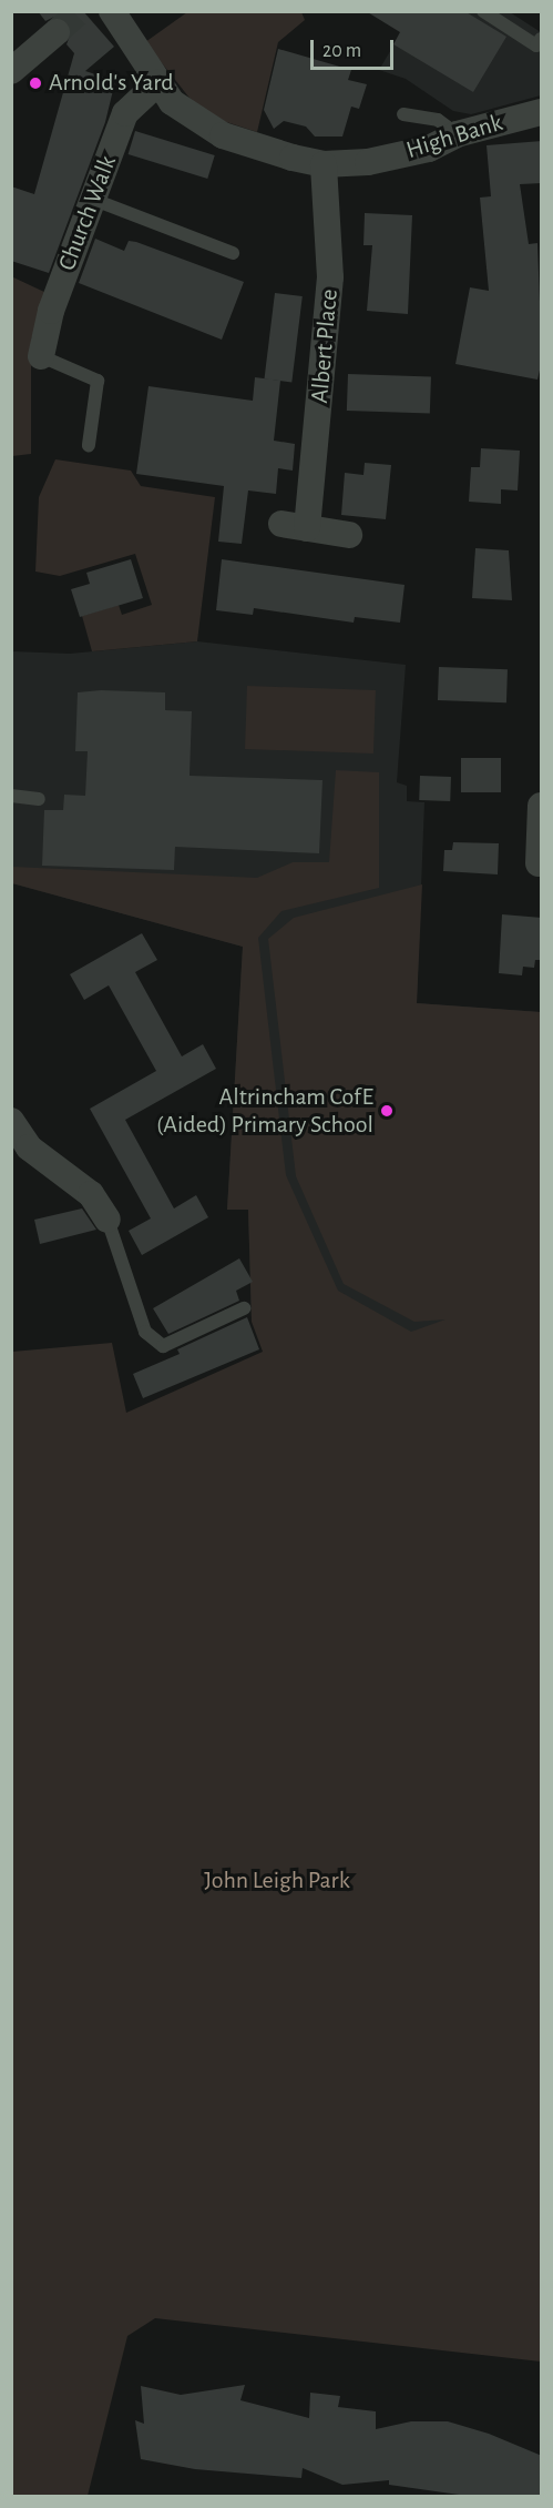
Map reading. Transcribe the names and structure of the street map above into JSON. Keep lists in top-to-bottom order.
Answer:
{
  "streets": {
    "street": ["High Bank", "Church Walk", "Albert Place"]
  },
  "crossings": [
    ["High Bank", "Albert Place"]
  ],
  "parks": ["John Leigh Park"],
  "places": ["Arnold's Yard", "Altrincham CofE (Aided) Primary School"],
  "scale_bar": "20 m"
}
